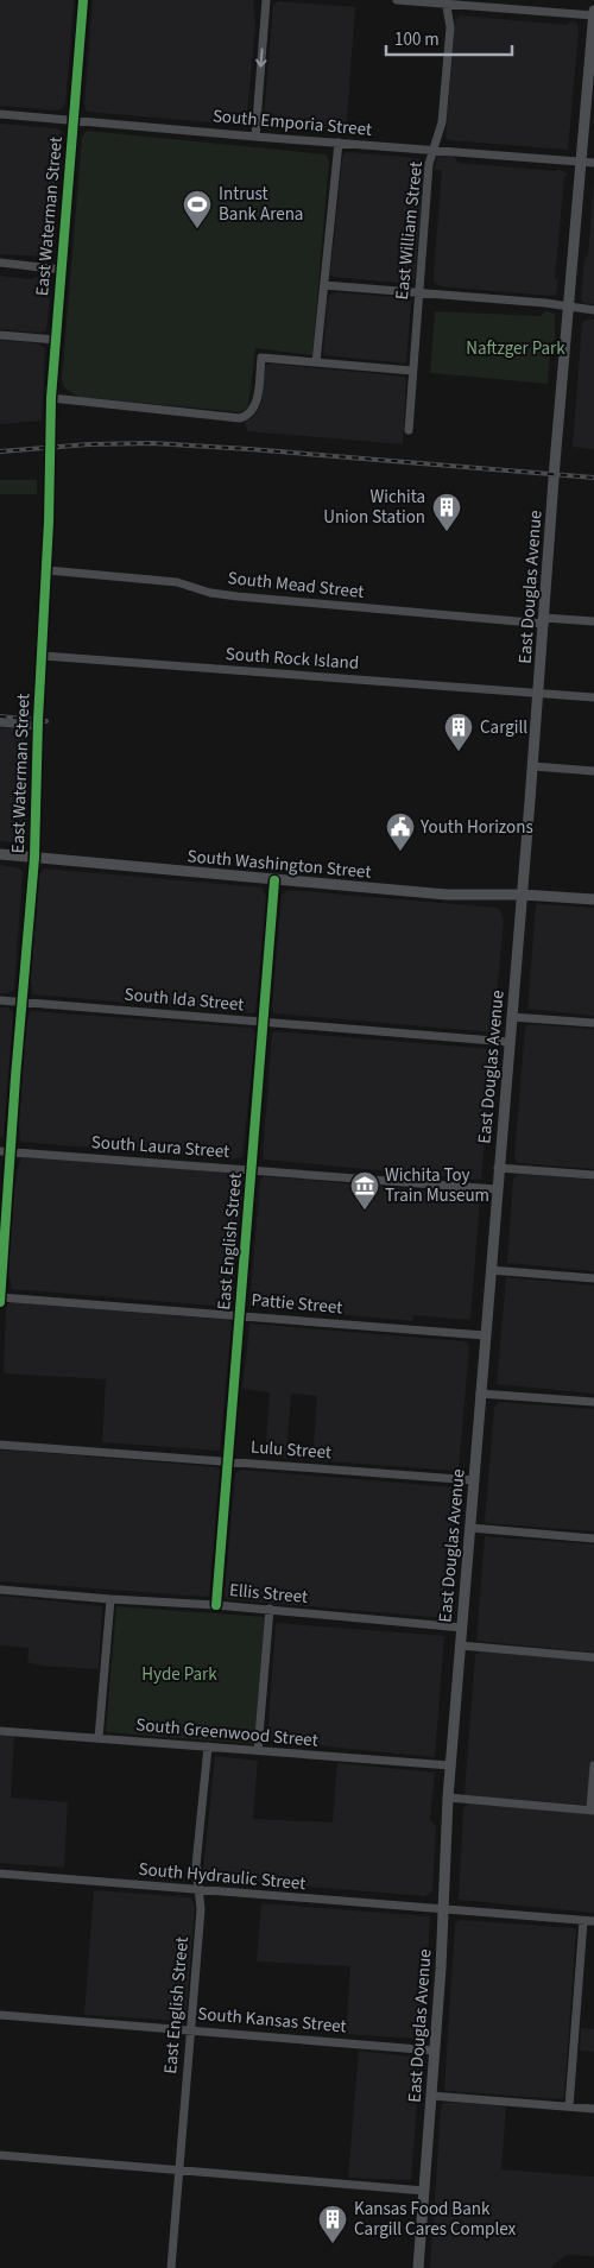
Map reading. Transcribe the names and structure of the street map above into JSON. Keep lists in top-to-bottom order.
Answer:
{
  "streets": {
    "main road": ["East Douglas Avenue", "South Washington Street"],
    "street": [
      "South Emporia Street",
      "East Waterman Street",
      "East William Street",
      "South Mead Street",
      "South Rock Island",
      "South Ida Street",
      "South Laura Street",
      "East English Street",
      "Pattie Street",
      "Lulu Street",
      "Ellis Street",
      "South Greenwood Street",
      "South Hydraulic Street",
      "South Kansas Street"
    ]
  },
  "crossings": [
    ["South Emporia Street", "East Waterman Street"],
    ["South Emporia Street", "East William Street"],
    ["South Emporia Street", "East Douglas Avenue"],
    ["East Waterman Street", "South Mead Street"],
    ["East Waterman Street", "South Rock Island"],
    ["East Waterman Street", "South Washington Street"],
    ["East Waterman Street", "South Ida Street"],
    ["East Waterman Street", "South Laura Street"],
    ["East Waterman Street", "Pattie Street"],
    ["South Mead Street", "East Douglas Avenue"],
    ["East Douglas Avenue", "South Rock Island"],
    ["East Douglas Avenue", "South Washington Street"],
    ["East Douglas Avenue", "South Ida Street"],
    ["East Douglas Avenue", "South Laura Street"],
    ["East Douglas Avenue", "Pattie Street"],
    ["East Douglas Avenue", "Lulu Street"],
    ["East Douglas Avenue", "Ellis Street"],
    ["East Douglas Avenue", "South Greenwood Street"],
    ["East Douglas Avenue", "South Hydraulic Street"],
    ["East Douglas Avenue", "South Kansas Street"],
    ["South Washington Street", "East English Street"],
    ["South Ida Street", "East English Street"],
    ["South Laura Street", "East English Street"],
    ["East English Street", "Pattie Street"],
    ["East English Street", "Lulu Street"],
    ["East English Street", "Ellis Street"],
    ["East English Street", "South Greenwood Street"],
    ["East English Street", "South Hydraulic Street"],
    ["East English Street", "South Kansas Street"]
  ],
  "parks": ["Naftzger Park", "Hyde Park"],
  "places": {
    "sports": ["Intrust Bank Arena"],
    "building": ["Wichita Union Station", "Cargill", "Kansas Food Bank Cargill Cares Complex"],
    "public building": ["Youth Horizons"],
    "museum": ["Wichita Toy Train Museum"]
  },
  "scale_bar": "100 m"
}
